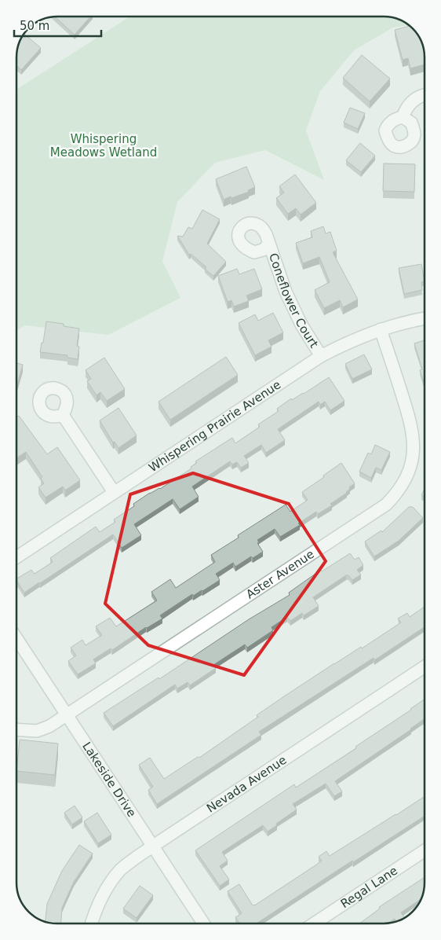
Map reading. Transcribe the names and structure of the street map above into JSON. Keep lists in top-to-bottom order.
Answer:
{
  "streets": {
    "street": [
      "Coneflower Court",
      "Whispering Prairie Avenue",
      "Aster Avenue",
      "Lakeside Drive",
      "Nevada Avenue",
      "Regal Lane"
    ]
  },
  "crossings": [
    ["Coneflower Court", "Whispering Prairie Avenue"],
    ["Whispering Prairie Avenue", "Aster Avenue"],
    ["Aster Avenue", "Lakeside Drive"],
    ["Lakeside Drive", "Nevada Avenue"]
  ],
  "parks": ["Whispering Meadows Wetland"],
  "scale_bar": "50 m"
}
